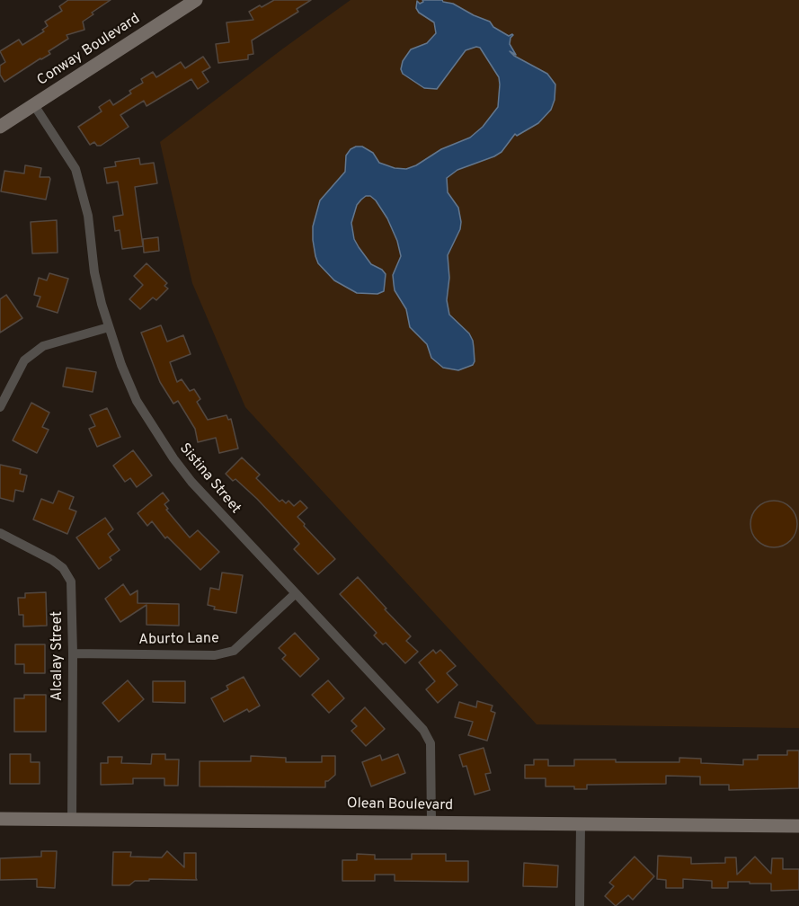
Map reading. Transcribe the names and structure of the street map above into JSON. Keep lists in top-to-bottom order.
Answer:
{
  "streets": {
    "street": [
      "Conway Boulevard",
      "Sistina Street",
      "Aburto Lane",
      "Alcalay Street",
      "Olean Boulevard"
    ]
  },
  "crossings": [
    ["Conway Boulevard", "Sistina Street"],
    ["Sistina Street", "Aburto Lane"],
    ["Sistina Street", "Olean Boulevard"],
    ["Aburto Lane", "Alcalay Street"],
    ["Alcalay Street", "Olean Boulevard"]
  ]
}
